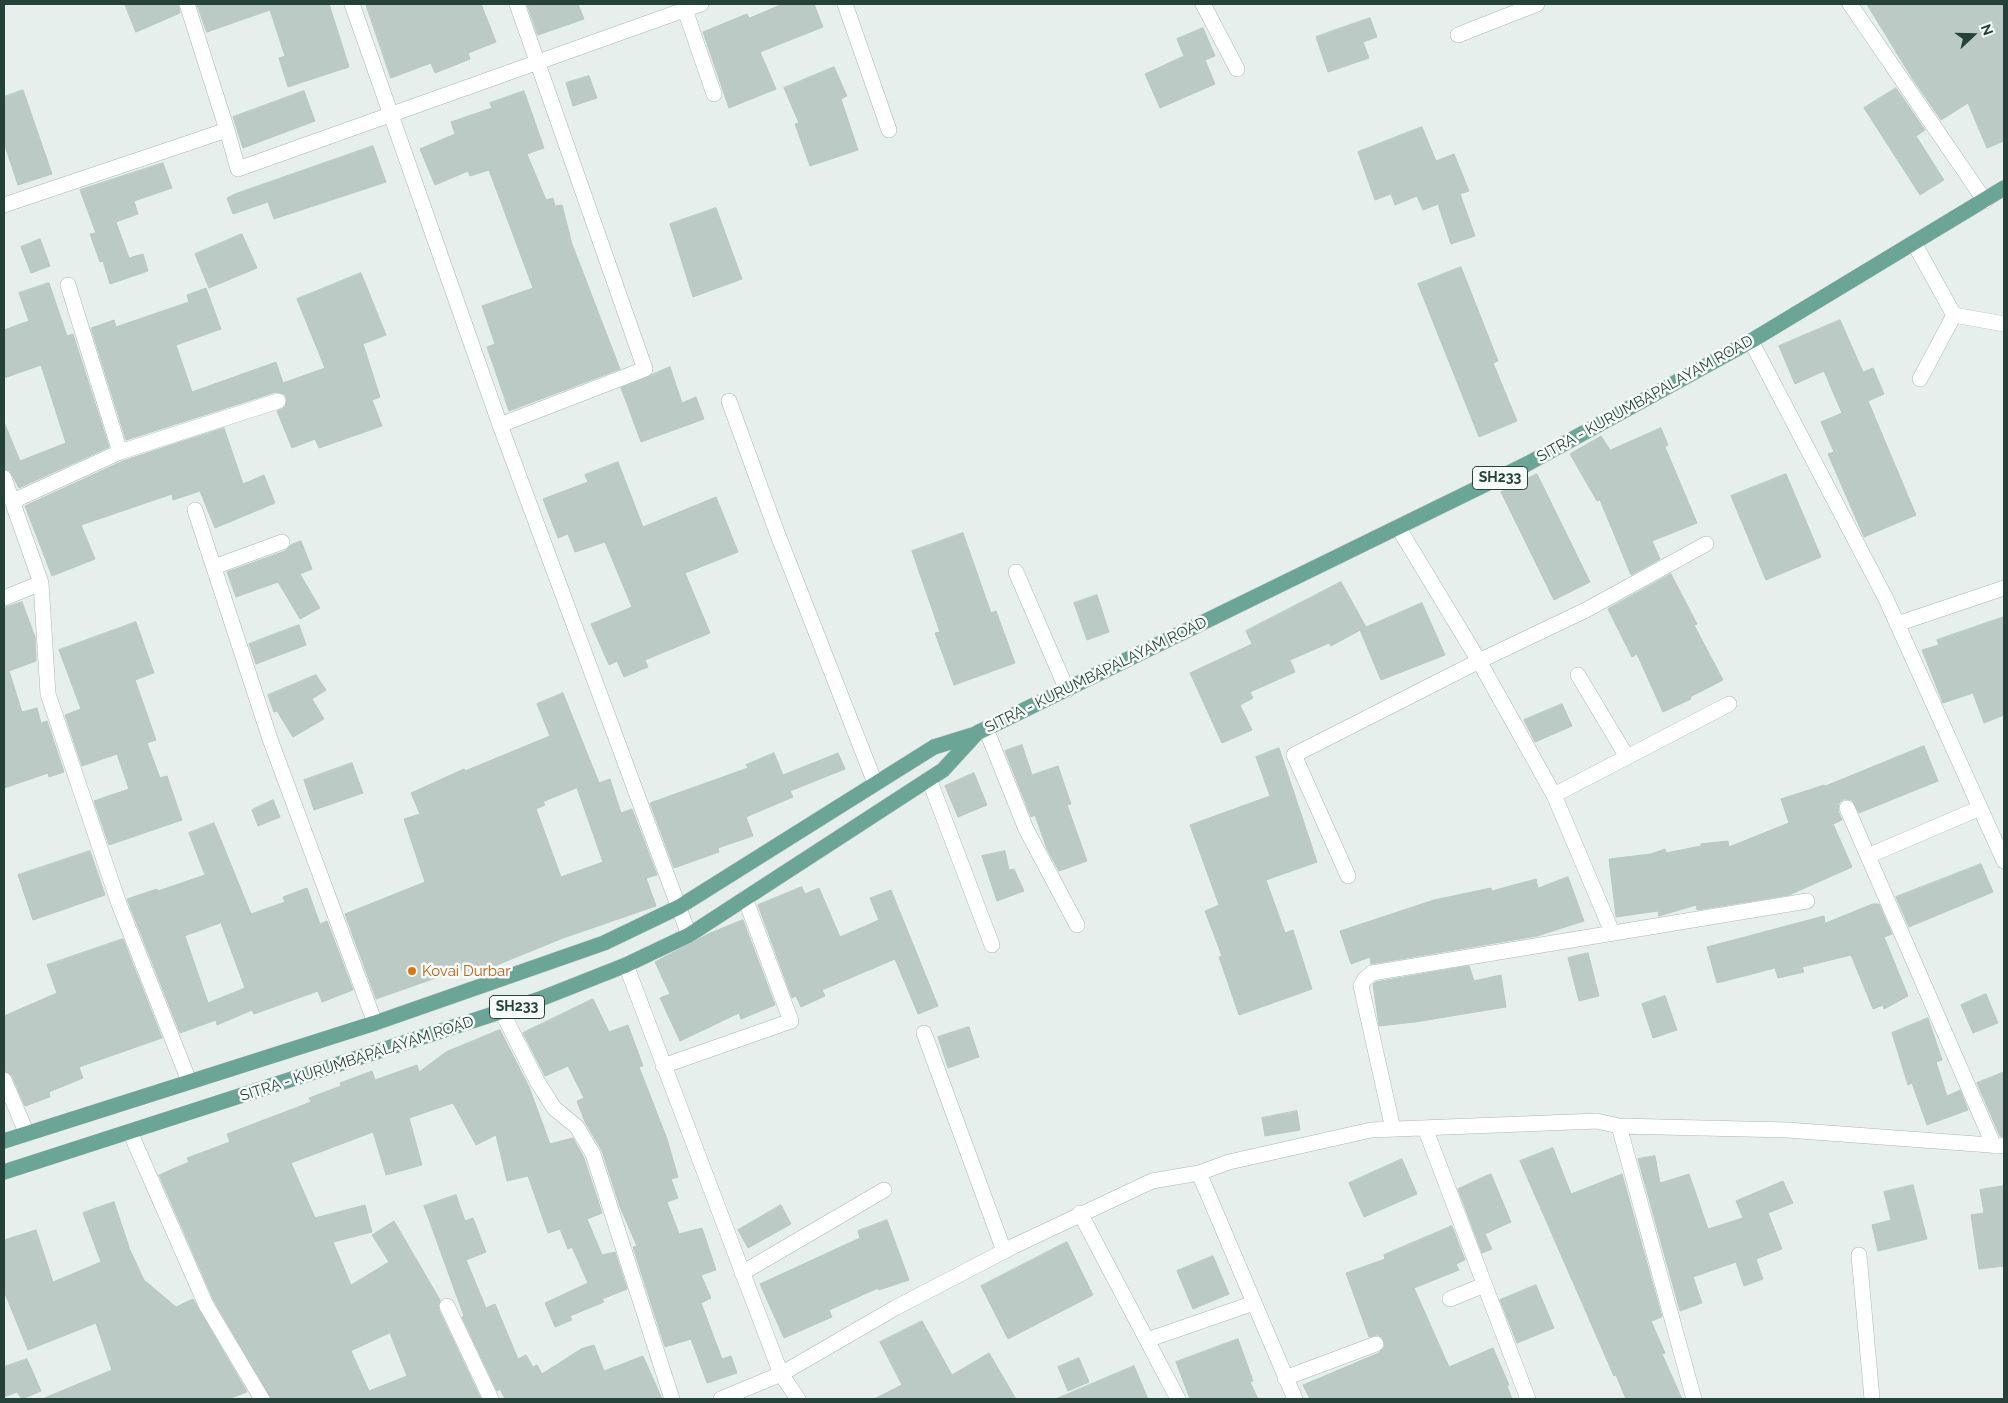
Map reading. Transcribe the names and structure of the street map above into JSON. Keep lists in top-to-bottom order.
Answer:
{
  "streets": {
    "main road": ["SITRA - KURUMBAPALAYAM ROAD", "SH233"]
  },
  "places": ["Kovai Durbar"],
  "north": "right"
}
